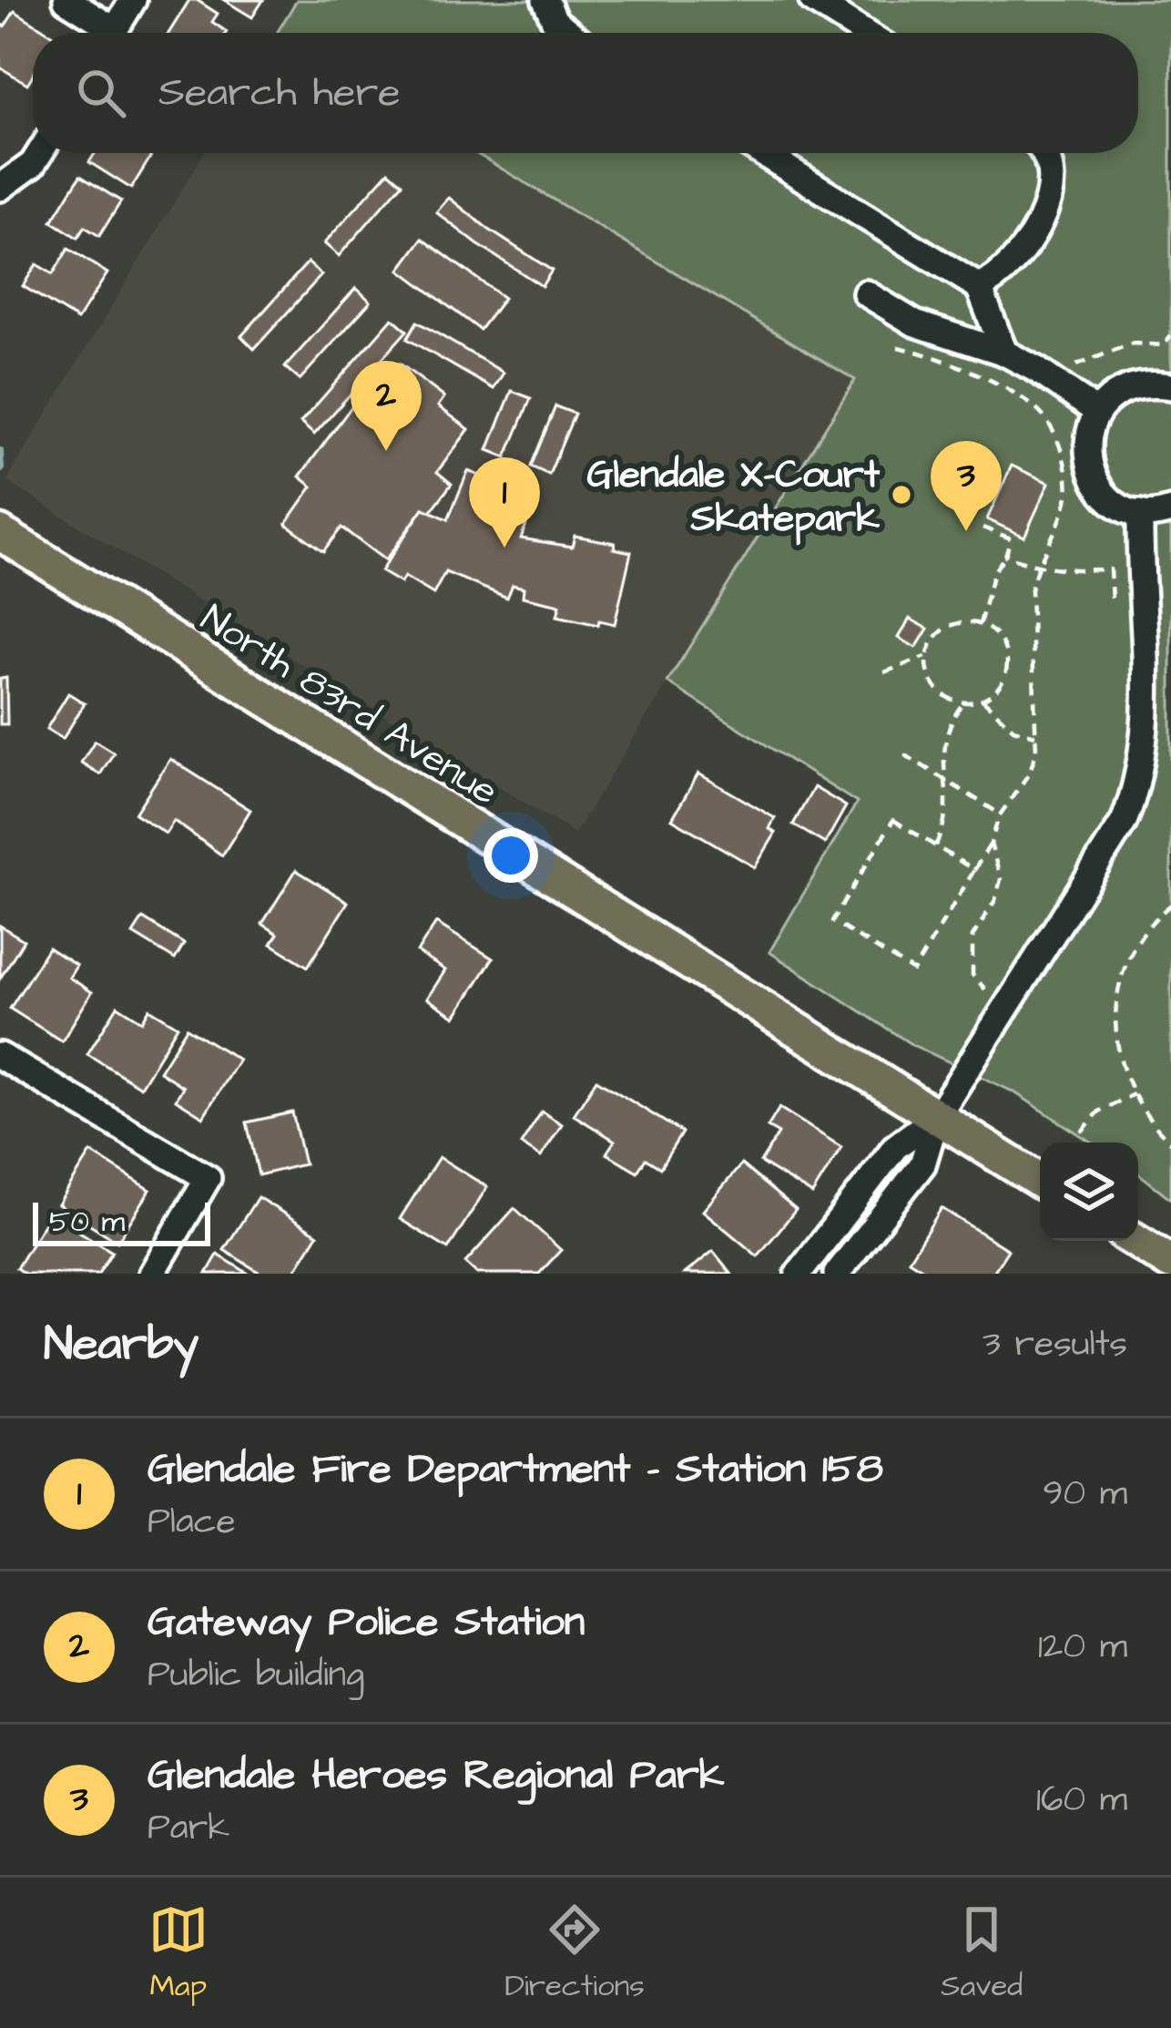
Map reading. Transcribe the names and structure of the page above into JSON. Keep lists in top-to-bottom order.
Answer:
{
  "streets": {
    "main road": ["North 83rd Avenue"]
  },
  "places": ["Glendale X-Court Skatepark"],
  "scale_bar": "50 m",
  "page": {
    "search": "Search here",
    "pins": ["2", "3", "1"],
    "scale": "50 m",
    "heading": ["Nearby", "3 results"],
    "list": [
      {
        "mark": "1",
        "name": "Glendale Fire Department - Station 158",
        "note": "Place",
        "value": "90 m"
      },
      {
        "mark": "2",
        "name": "Gateway Police Station",
        "note": "Public building",
        "value": "120 m"
      },
      {
        "mark": "3",
        "name": "Glendale Heroes Regional Park",
        "note": "Park",
        "value": "160 m"
      }
    ],
    "nav": ["Map", "Directions", "Saved"]
  }
}
